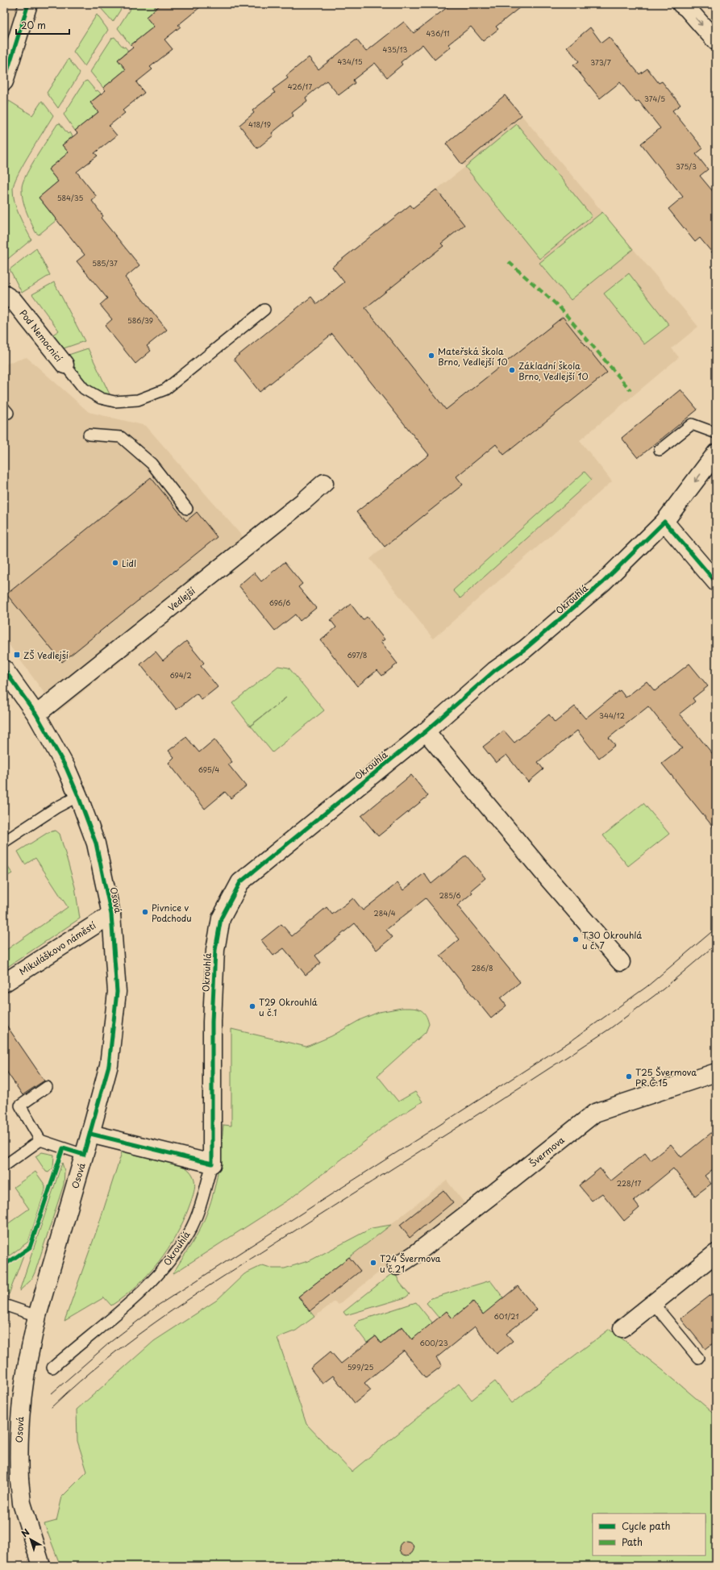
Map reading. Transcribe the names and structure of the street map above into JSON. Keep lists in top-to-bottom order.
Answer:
{
  "streets": {
    "street": [
      "Pod Nemocnicí",
      "Vedlejší",
      "Okrouhlá",
      "Osová",
      "Mikuláškovo náměstí",
      "Švermova"
    ]
  },
  "crossings": [
    ["Vedlejší", "Osová"],
    ["Osová", "Mikuláškovo náměstí"]
  ],
  "places": {
    "other": [
      "Mateřská škola Brno, Vedlejší 10",
      "Základní škola Brno, Vedlejší 10",
      "Lidl",
      "Pivnice v Podchodu",
      "T30 Okrouhlá u č. 7",
      "T29 Okrouhlá u č.1",
      "T25 Švermova PR.Č.15",
      "T24 Švermova u č.21"
    ],
    "transit": ["ZŠ Vedlejší"]
  },
  "house_numbers": [
    "436/11",
    "435/13",
    "434/15",
    "373/7",
    "426/17",
    "374/5",
    "418/19",
    "375/3",
    "584/35",
    "585/37",
    "586/39",
    "696/6",
    "697/8",
    "694/2",
    "344/12",
    "695/4",
    "285/6",
    "284/4",
    "286/8",
    "228/17",
    "601/21",
    "600/23",
    "599/25"
  ],
  "legend": ["Cycle path", "Path"],
  "scale_bar": "20 m",
  "north": "top left"
}
